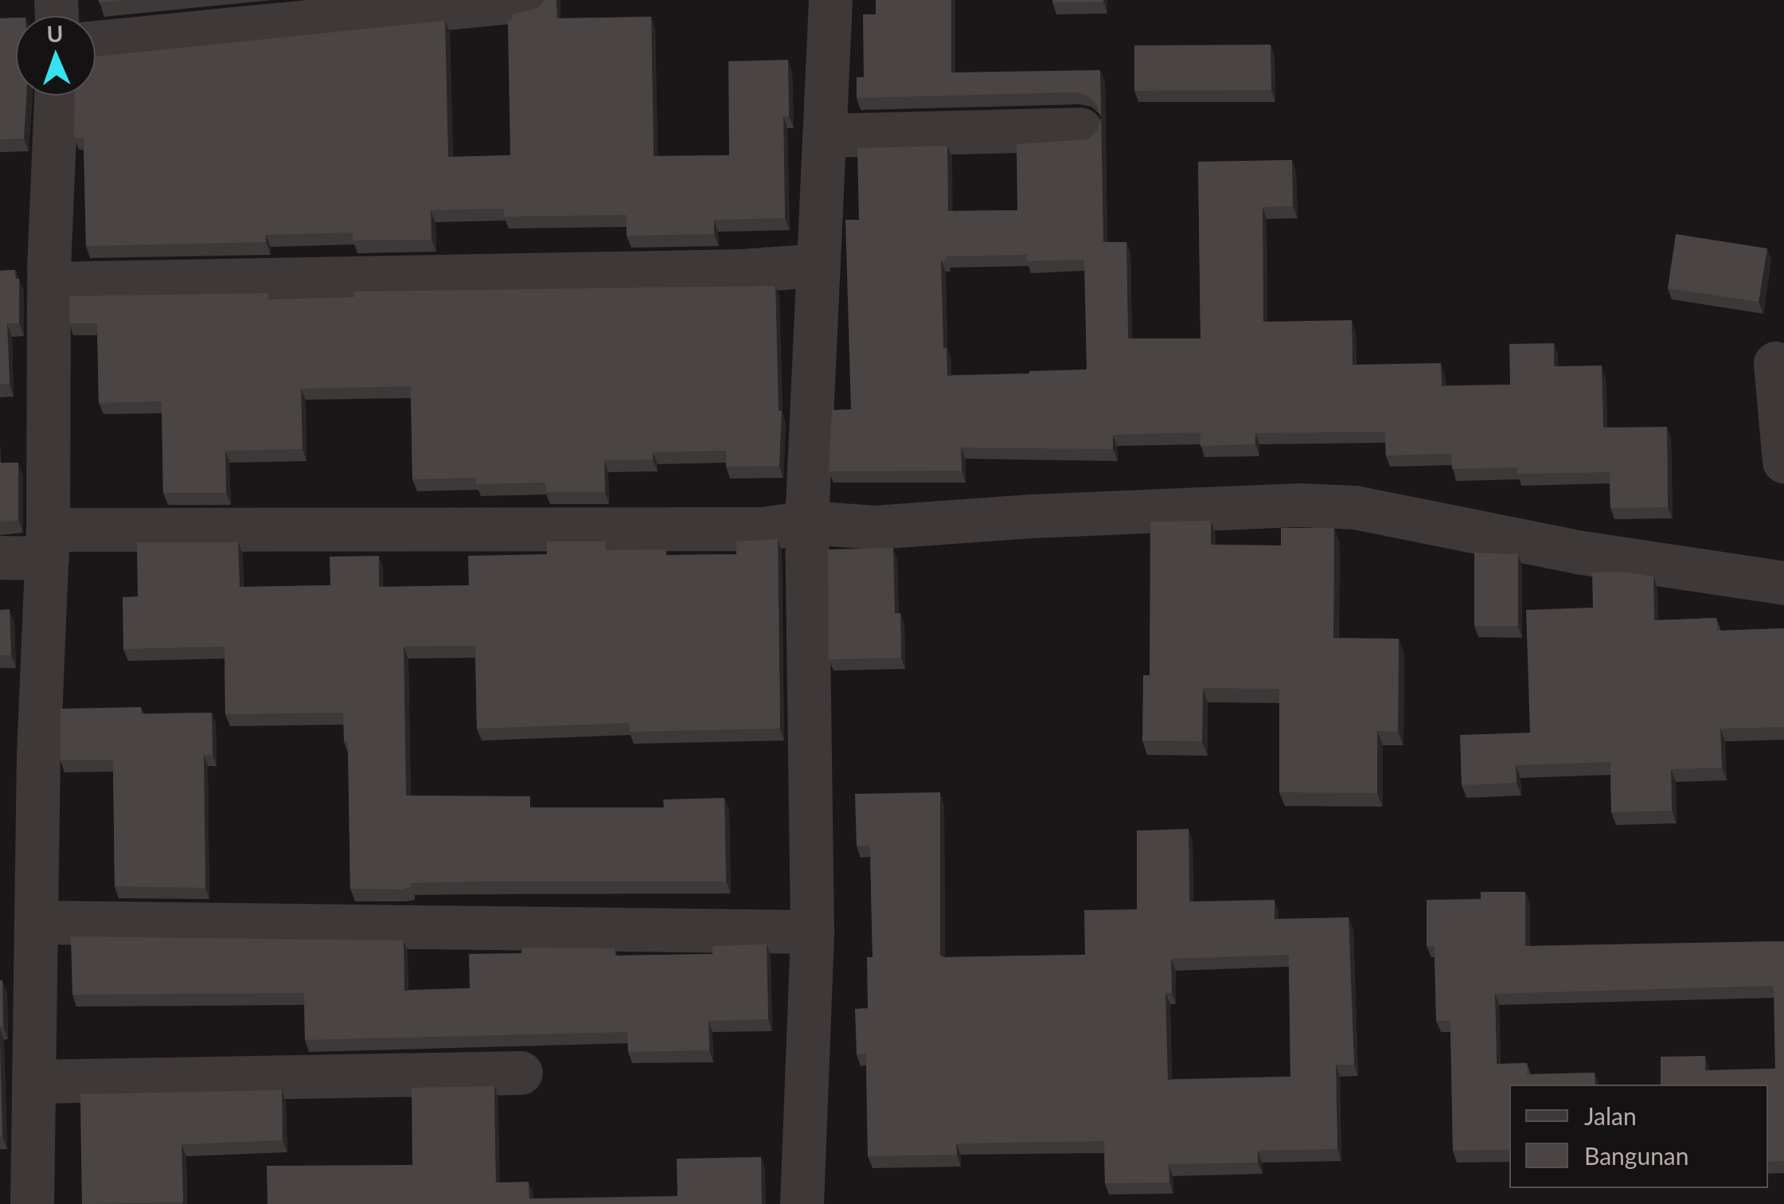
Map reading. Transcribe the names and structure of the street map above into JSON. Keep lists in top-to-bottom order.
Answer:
{
  "legend": ["Jalan", "Bangunan"],
  "north": "top"
}
